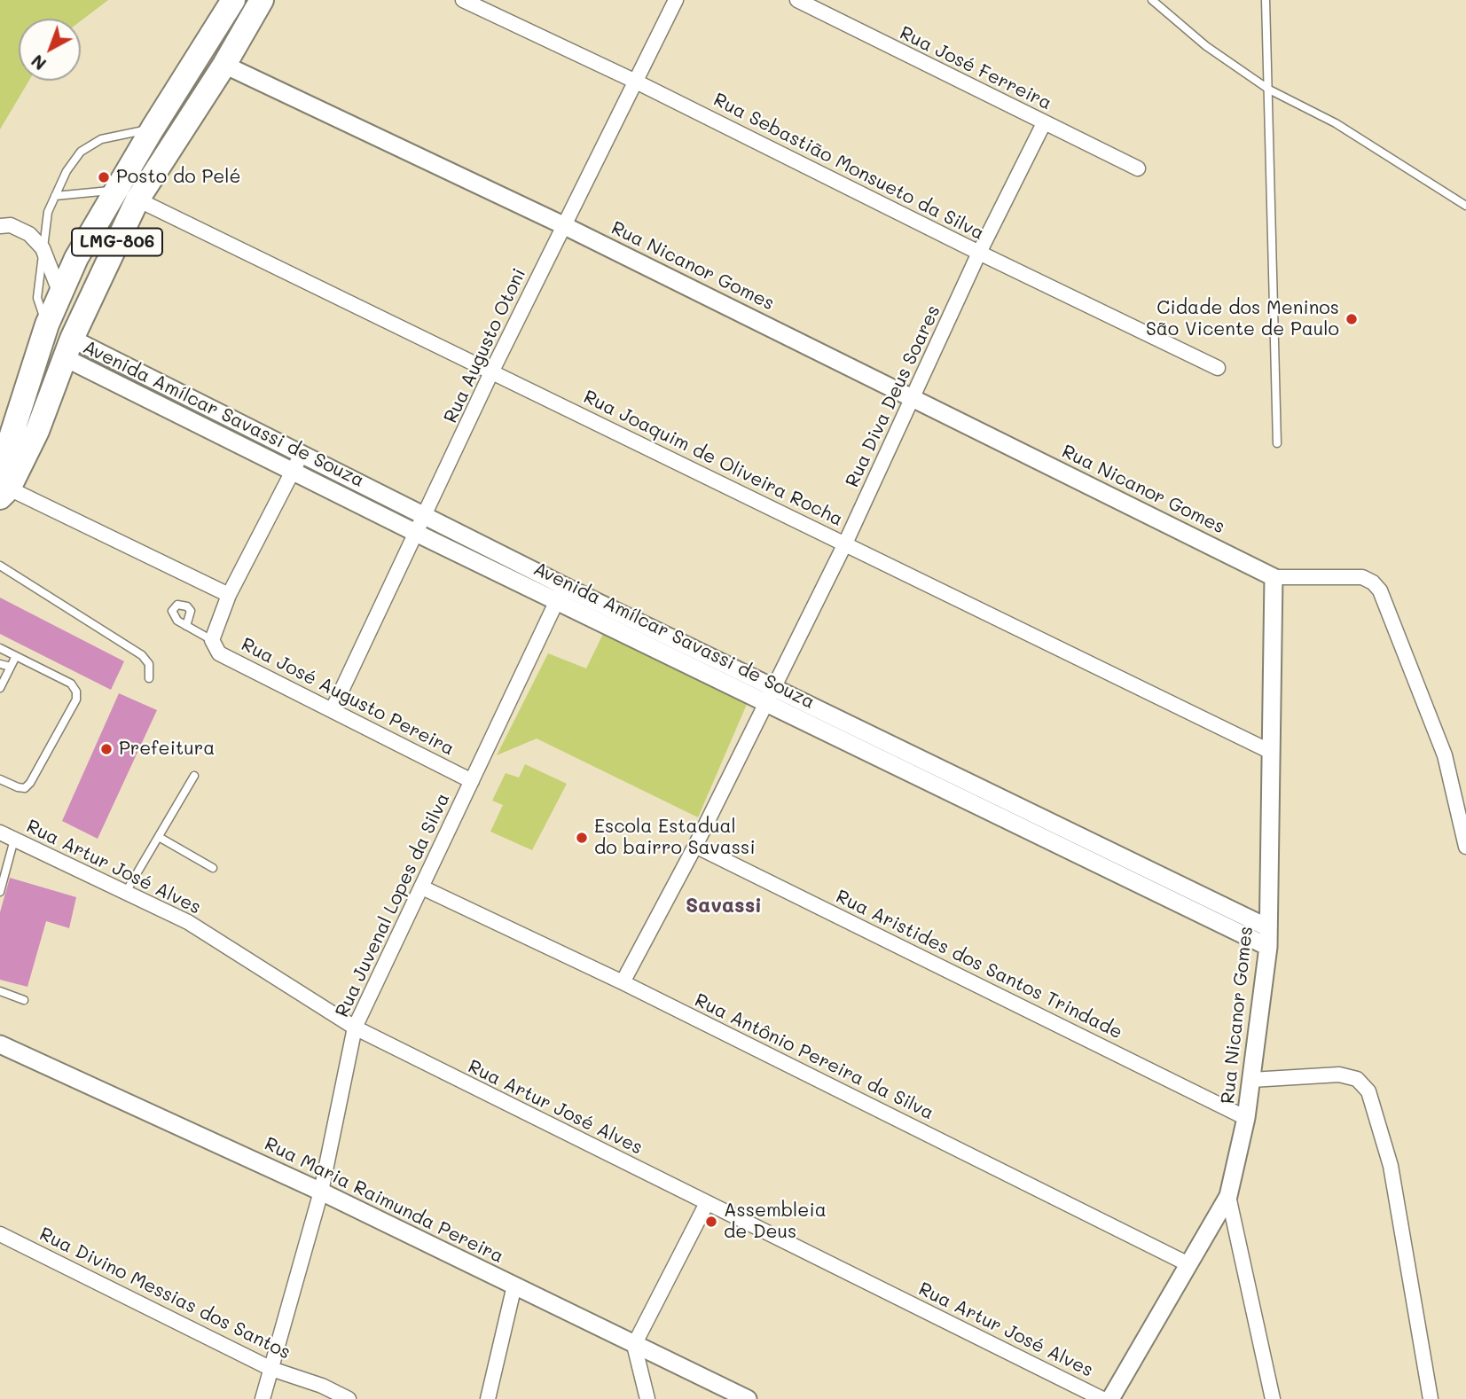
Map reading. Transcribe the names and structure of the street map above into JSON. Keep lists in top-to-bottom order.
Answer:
{
  "streets": {
    "highway": ["LMG-806"],
    "street": [
      "Rua José Ferreira",
      "Rua Sebastião Monsueto da Silva",
      "Rua Nicanor Gomes",
      "Rua Augusto Otoni",
      "Rua Diva Deus Soares",
      "Avenida Amílcar Savassi de Souza",
      "Rua Joaquim de Oliveira Rocha",
      "Rua José Augusto Pereira",
      "Rua Artur José Alves",
      "Rua Juvenal Lopes da Silva",
      "Rua Aristides dos Santos Trindade",
      "Rua Antônio Pereira da Silva",
      "Rua Maria Raimunda Pereira",
      "Rua Divino Messias dos Santos"
    ]
  },
  "crossings": [
    ["Rua José Ferreira", "Rua Diva Deus Soares"],
    ["Rua Sebastião Monsueto da Silva", "Rua Augusto Otoni"],
    ["Rua Sebastião Monsueto da Silva", "Rua Diva Deus Soares"],
    ["LMG-806", "Rua Nicanor Gomes"],
    ["LMG-806", "Avenida Amílcar Savassi de Souza"],
    ["LMG-806", "Rua Joaquim de Oliveira Rocha"],
    ["Rua Nicanor Gomes", "Rua Augusto Otoni"],
    ["Rua Nicanor Gomes", "Rua Diva Deus Soares"],
    ["Rua Nicanor Gomes", "Avenida Amílcar Savassi de Souza"],
    ["Rua Nicanor Gomes", "Rua Joaquim de Oliveira Rocha"],
    ["Rua Nicanor Gomes", "Rua Aristides dos Santos Trindade"],
    ["Rua Nicanor Gomes", "Rua Antônio Pereira da Silva"],
    ["Rua Augusto Otoni", "Avenida Amílcar Savassi de Souza"],
    ["Rua Augusto Otoni", "Rua Joaquim de Oliveira Rocha"],
    ["Rua Augusto Otoni", "Rua José Augusto Pereira"],
    ["Rua Diva Deus Soares", "Avenida Amílcar Savassi de Souza"],
    ["Rua Diva Deus Soares", "Rua Joaquim de Oliveira Rocha"],
    ["Rua Diva Deus Soares", "Rua Aristides dos Santos Trindade"],
    ["Rua Diva Deus Soares", "Rua Antônio Pereira da Silva"],
    ["Avenida Amílcar Savassi de Souza", "Rua Juvenal Lopes da Silva"],
    ["Rua José Augusto Pereira", "Rua Juvenal Lopes da Silva"],
    ["Rua Artur José Alves", "Rua Juvenal Lopes da Silva"],
    ["Rua Juvenal Lopes da Silva", "Rua Antônio Pereira da Silva"],
    ["Rua Juvenal Lopes da Silva", "Rua Maria Raimunda Pereira"],
    ["Rua Juvenal Lopes da Silva", "Rua Divino Messias dos Santos"]
  ],
  "districts": ["Savassi"],
  "places": [
    "Posto do Pelé",
    "Cidade dos Meninos São Vicente de Paulo",
    "Prefeitura",
    "Escola Estadual do bairro Savassi",
    "Assembleia de Deus"
  ],
  "north": "bottom left"
}
